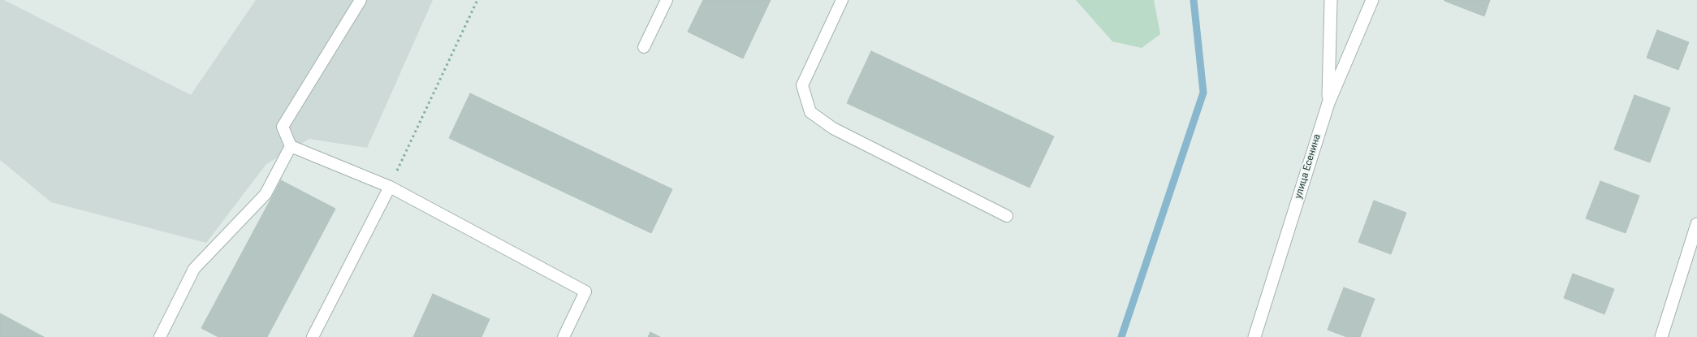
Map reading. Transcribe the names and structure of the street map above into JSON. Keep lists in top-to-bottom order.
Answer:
{
  "streets": {
    "street": ["улица Есенина"]
  }
}
